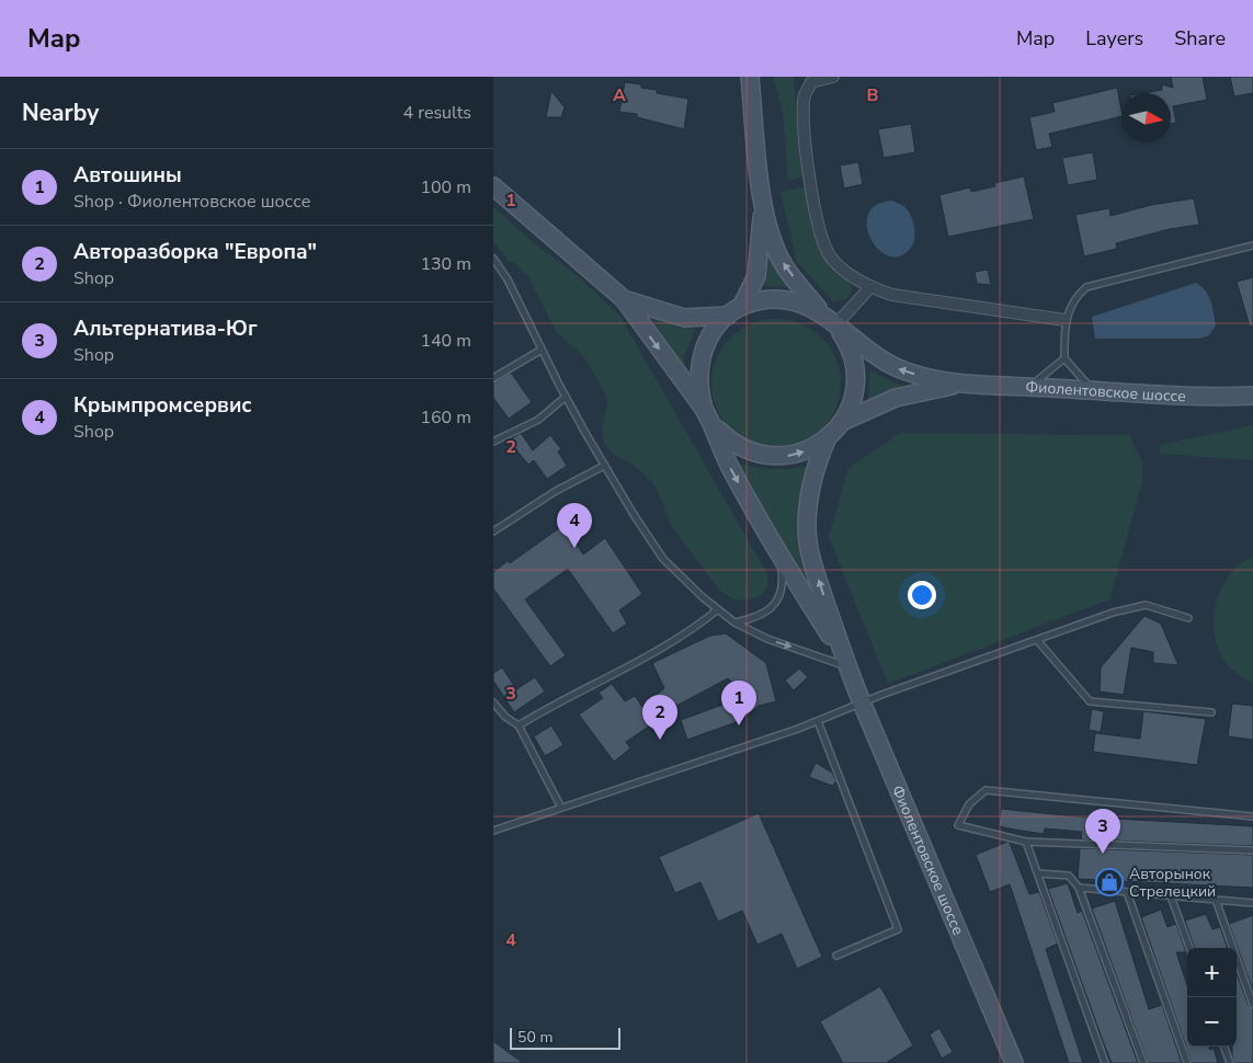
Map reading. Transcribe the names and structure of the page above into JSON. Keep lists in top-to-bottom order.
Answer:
{
  "streets": {
    "main road": ["Фиолентовское шоссе"]
  },
  "places": {
    "shop": ["Авторынок Стрелецкий"]
  },
  "scale_bar": "50 m",
  "north": "right",
  "page": {
    "header": "Map",
    "nav": ["Map", "Layers", "Share"],
    "heading": ["Nearby", "4 results"],
    "list": [
      {
        "mark": "1",
        "name": "Автошины",
        "note": "Shop · Фиолентовское шоссе",
        "value": "100 m"
      },
      {
        "mark": "2",
        "name": "Авторазборка \"Европа\"",
        "note": "Shop",
        "value": "130 m"
      },
      {
        "mark": "3",
        "name": "Альтернатива-Юг",
        "note": "Shop",
        "value": "140 m"
      },
      {
        "mark": "4",
        "name": "Крымпромсервис",
        "note": "Shop",
        "value": "160 m"
      }
    ],
    "pins": [
      "4",
      "1",
      "2",
      "3"
    ],
    "map_buttons": ["+", "−"],
    "scale": "50 m"
  },
  "grid": {
    "columns": ["A", "B"],
    "rows": [
      "1",
      "2",
      "3",
      "4"
    ]
  }
}
